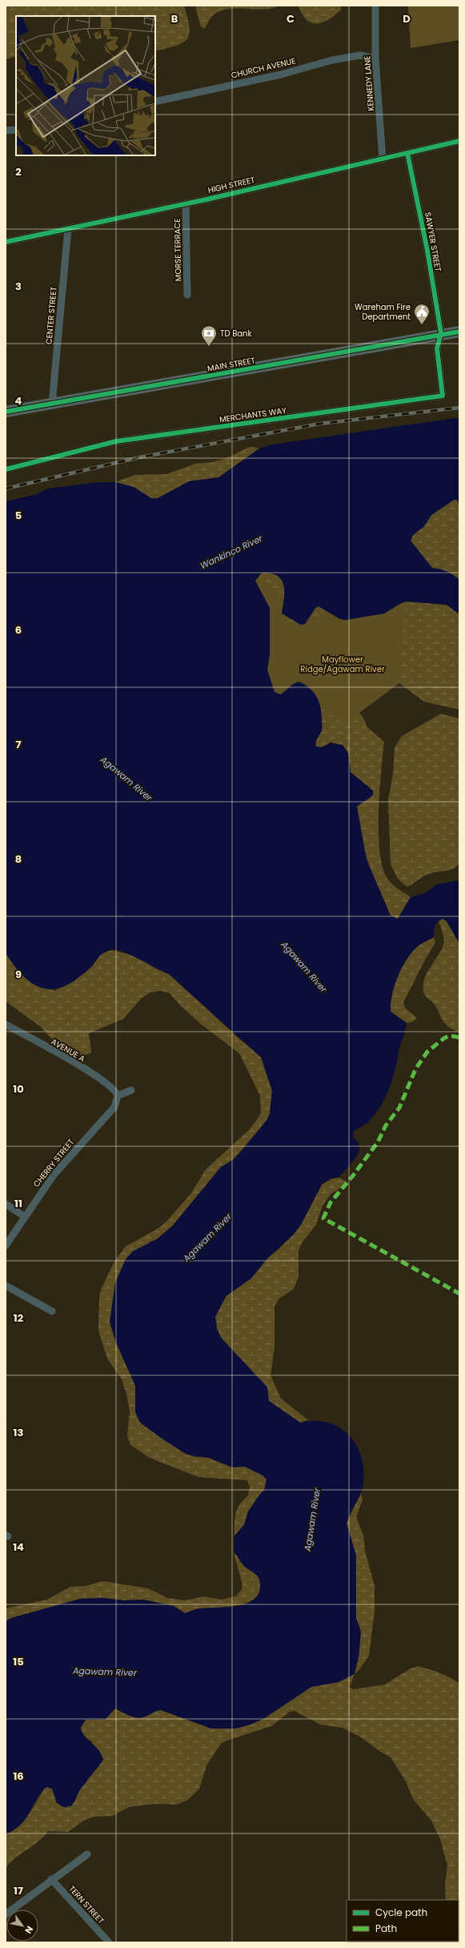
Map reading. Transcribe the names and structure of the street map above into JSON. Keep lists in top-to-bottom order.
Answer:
{
  "streets": {
    "main road": ["MAIN STREET"],
    "street": [
      "CHURCH AVENUE",
      "KENNEDY LANE",
      "HIGH STREET",
      "SAWYER STREET",
      "MORSE TERRACE",
      "CENTER STREET",
      "MERCHANTS WAY",
      "AVENUE A",
      "CHERRY STREET",
      "TERN STREET"
    ]
  },
  "crossings": [
    ["CHURCH AVENUE", "KENNEDY LANE"],
    ["KENNEDY LANE", "HIGH STREET"],
    ["HIGH STREET", "SAWYER STREET"],
    ["HIGH STREET", "MORSE TERRACE"],
    ["HIGH STREET", "CENTER STREET"],
    ["SAWYER STREET", "MAIN STREET"],
    ["SAWYER STREET", "MERCHANTS WAY"],
    ["CENTER STREET", "MAIN STREET"],
    ["MAIN STREET", "MERCHANTS WAY"],
    ["AVENUE A", "CHERRY STREET"]
  ],
  "water": ["Wankinco River", "Agawam River"],
  "parks": ["Mayflower Ridge/Agawam River"],
  "places": {
    "public building": ["Wareham Fire Department"],
    "bank": ["TD Bank"]
  },
  "legend": ["Cycle path", "Path"],
  "north": "bottom right",
  "grid": {
    "columns": ["B", "C", "D"],
    "rows": [
      "2",
      "3",
      "4",
      "5",
      "6",
      "7",
      "8",
      "9",
      "10",
      "11",
      "12",
      "13",
      "14",
      "15",
      "16",
      "17"
    ]
  }
}
